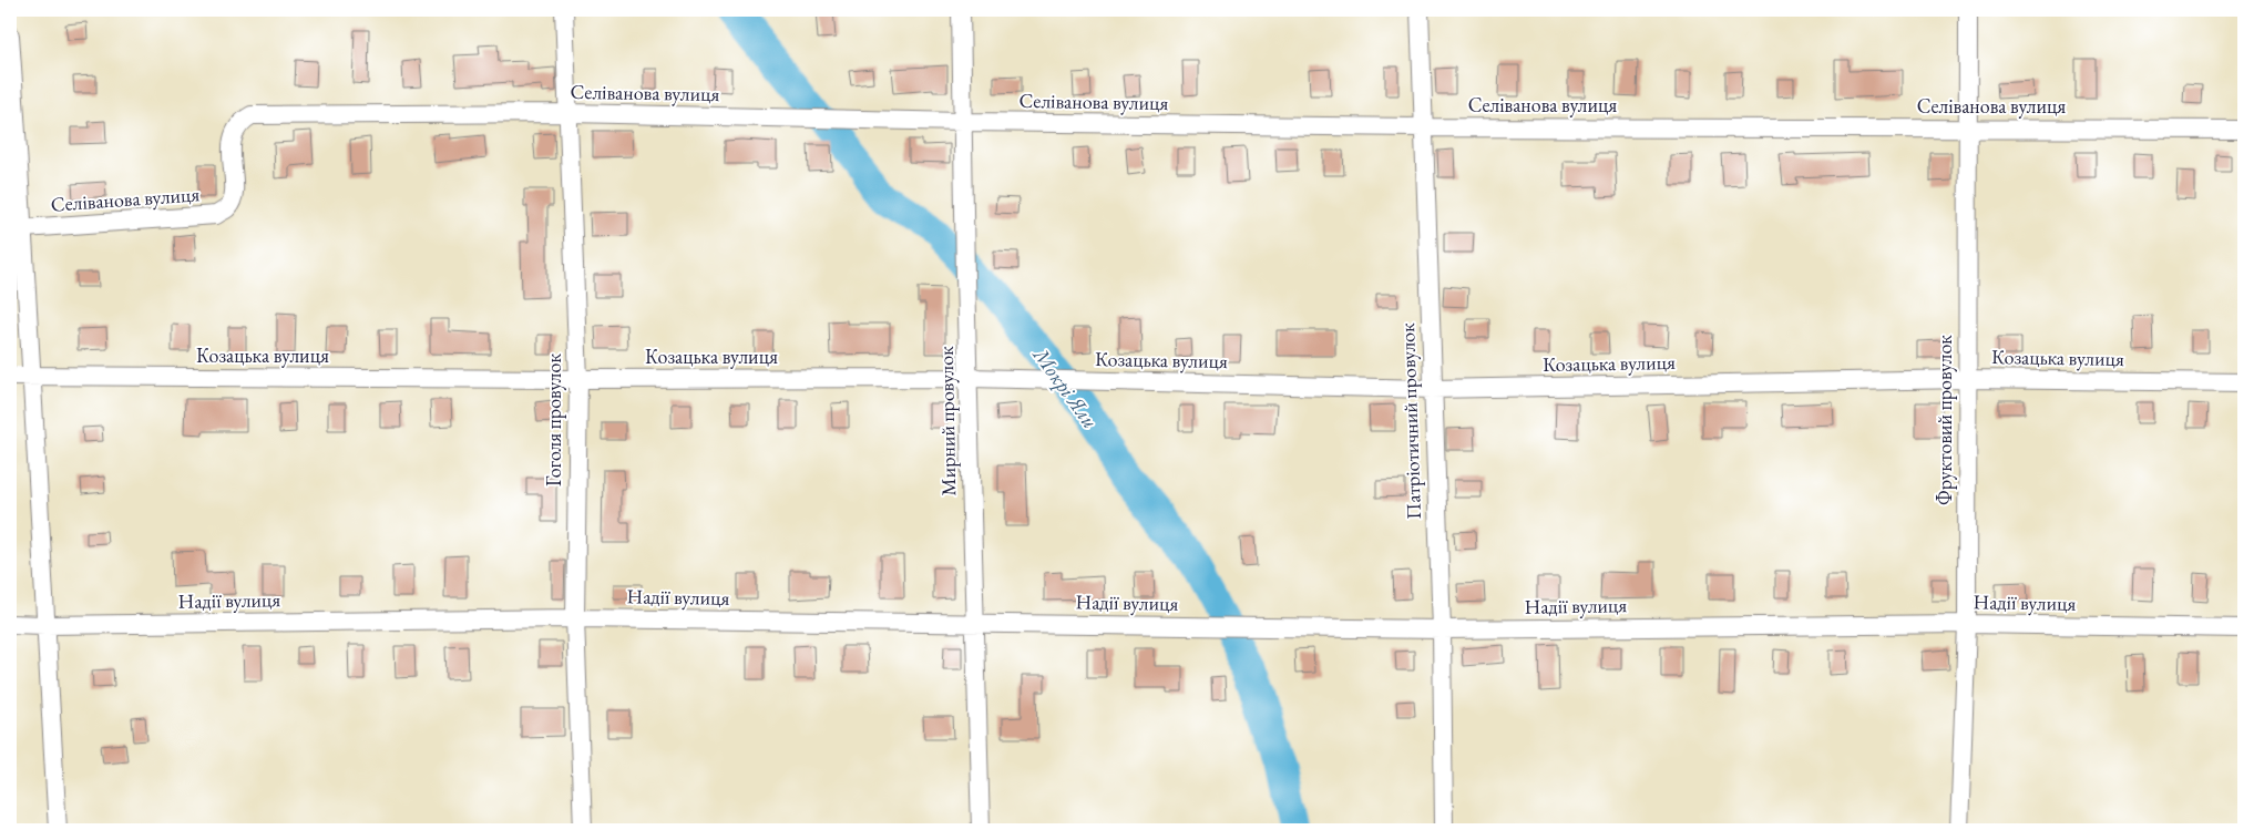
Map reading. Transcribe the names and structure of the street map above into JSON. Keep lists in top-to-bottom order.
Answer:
{
  "streets": {
    "street": [
      "Селіванова вулиця",
      "Козацька вулиця",
      "Гоголя провулок",
      "Фруктовий провулок",
      "Мирний провулок",
      "Патріотичний провулок",
      "Надії вулиця"
    ]
  },
  "crossings": [
    ["Селіванова вулиця", "Гоголя провулок"],
    ["Селіванова вулиця", "Фруктовий провулок"],
    ["Селіванова вулиця", "Мирний провулок"],
    ["Селіванова вулиця", "Патріотичний провулок"],
    ["Козацька вулиця", "Гоголя провулок"],
    ["Козацька вулиця", "Фруктовий провулок"],
    ["Козацька вулиця", "Мирний провулок"],
    ["Козацька вулиця", "Патріотичний провулок"],
    ["Гоголя провулок", "Надії вулиця"],
    ["Фруктовий провулок", "Надії вулиця"],
    ["Мирний провулок", "Надії вулиця"],
    ["Патріотичний провулок", "Надії вулиця"]
  ],
  "water": ["Мокрі Яли"]
}
